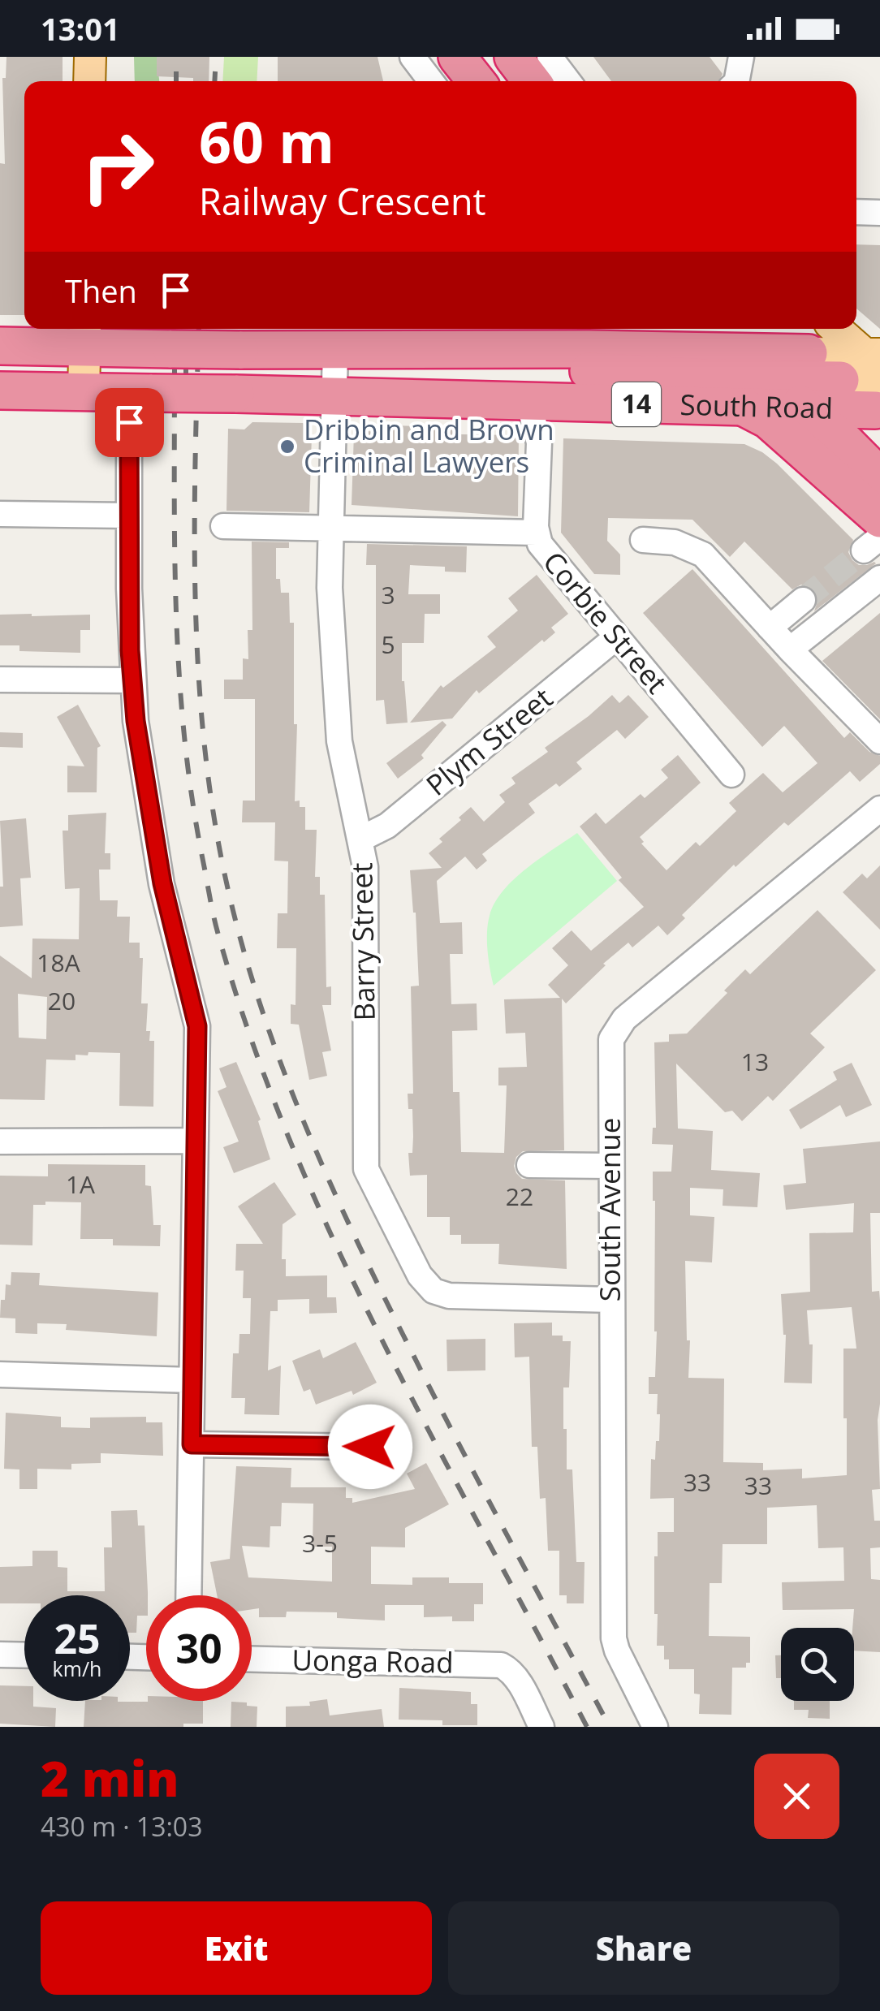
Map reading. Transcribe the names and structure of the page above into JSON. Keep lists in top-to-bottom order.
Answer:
{
  "streets": {
    "highway": ["14", "South Road"],
    "street": [
      "Corbie Street",
      "Plym Street",
      "Barry Street",
      "South Avenue",
      "Uonga Road"
    ]
  },
  "crossings": [
    ["South Road", "Corbie Street"],
    ["South Road", "Barry Street"],
    ["Corbie Street", "Plym Street"],
    ["Plym Street", "Barry Street"],
    ["Barry Street", "South Avenue"]
  ],
  "places": ["Dribbin and Brown Criminal Lawyers"],
  "house_numbers": [
    "3",
    "5",
    "18A",
    "20",
    "13",
    "1A",
    "22",
    "33",
    "33",
    "3-5"
  ],
  "page": {
    "status": "13:01",
    "turn": ["60 m", "Railway Crescent"],
    "then": "Then",
    "speed": "25 km/h",
    "limit": "30",
    "heading": ["2 min", "430 m · 13:03"],
    "buttons": ["Exit", "Share"]
  }
}
